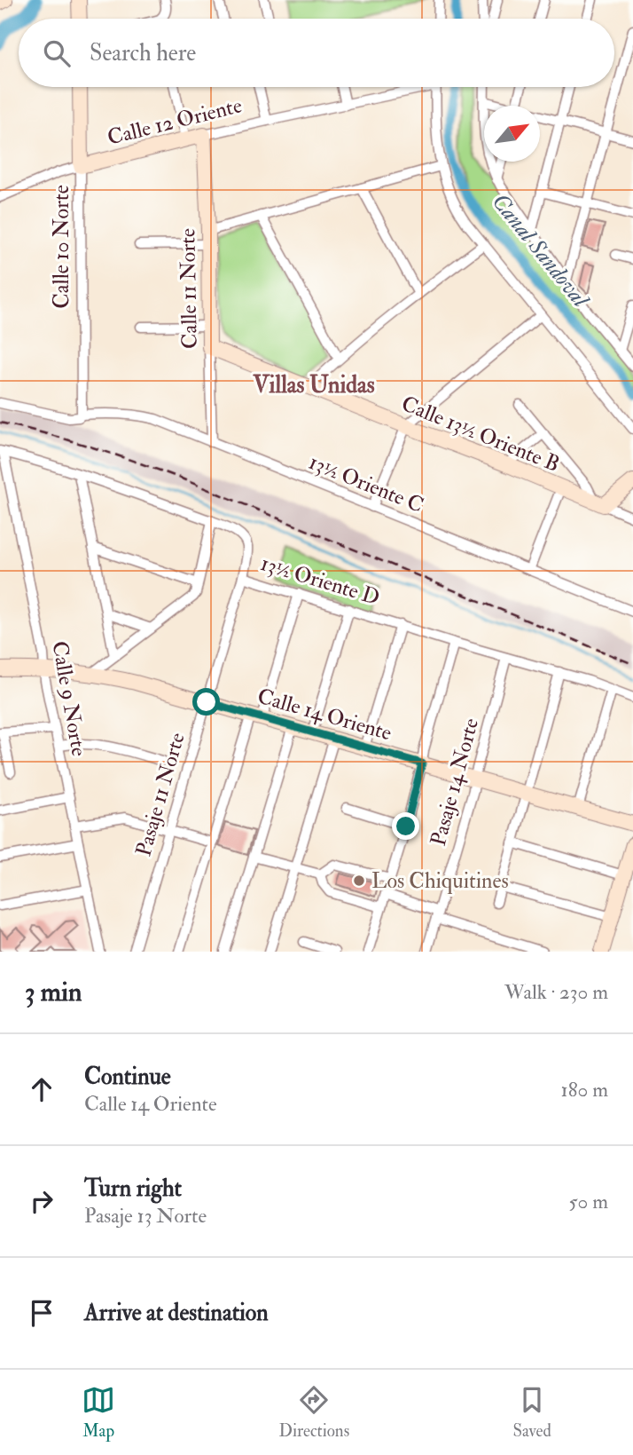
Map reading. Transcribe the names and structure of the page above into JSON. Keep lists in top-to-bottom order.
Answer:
{
  "streets": {
    "street": [
      "Calle 12 Oriente",
      "Calle 10 Norte",
      "Calle 11 Norte",
      "Calle 13½ Oriente B",
      "13½ Oriente C",
      "13½ Oriente D",
      "Calle 9 Norte",
      "Calle 14 Oriente",
      "Pasaje 14 Norte",
      "Pasaje 11 Norte"
    ]
  },
  "crossings": [
    ["Calle 12 Oriente", "Calle 10 Norte"],
    ["Calle 12 Oriente", "Calle 11 Norte"],
    ["Calle 10 Norte", "13½ Oriente C"],
    ["Calle 11 Norte", "Calle 13½ Oriente B"],
    ["Calle 11 Norte", "13½ Oriente C"],
    ["13½ Oriente D", "Calle 9 Norte"],
    ["13½ Oriente D", "Pasaje 14 Norte"],
    ["13½ Oriente D", "Pasaje 11 Norte"],
    ["Calle 9 Norte", "Calle 14 Oriente"],
    ["Calle 14 Oriente", "Pasaje 14 Norte"],
    ["Calle 14 Oriente", "Pasaje 11 Norte"]
  ],
  "districts": ["Villas Unidas"],
  "water": ["Canal Sandoval"],
  "places": ["Los Chiquitines"],
  "north": "top right",
  "page": {
    "search": "Search here",
    "heading": ["3 min", "Walk · 230 m"],
    "list": [
      ["Continue", "Calle 14 Oriente", "180 m"],
      ["Turn right", "Pasaje 13 Norte", "50 m"],
      "Arrive at destination"
    ],
    "nav": ["Map", "Directions", "Saved"]
  }
}
